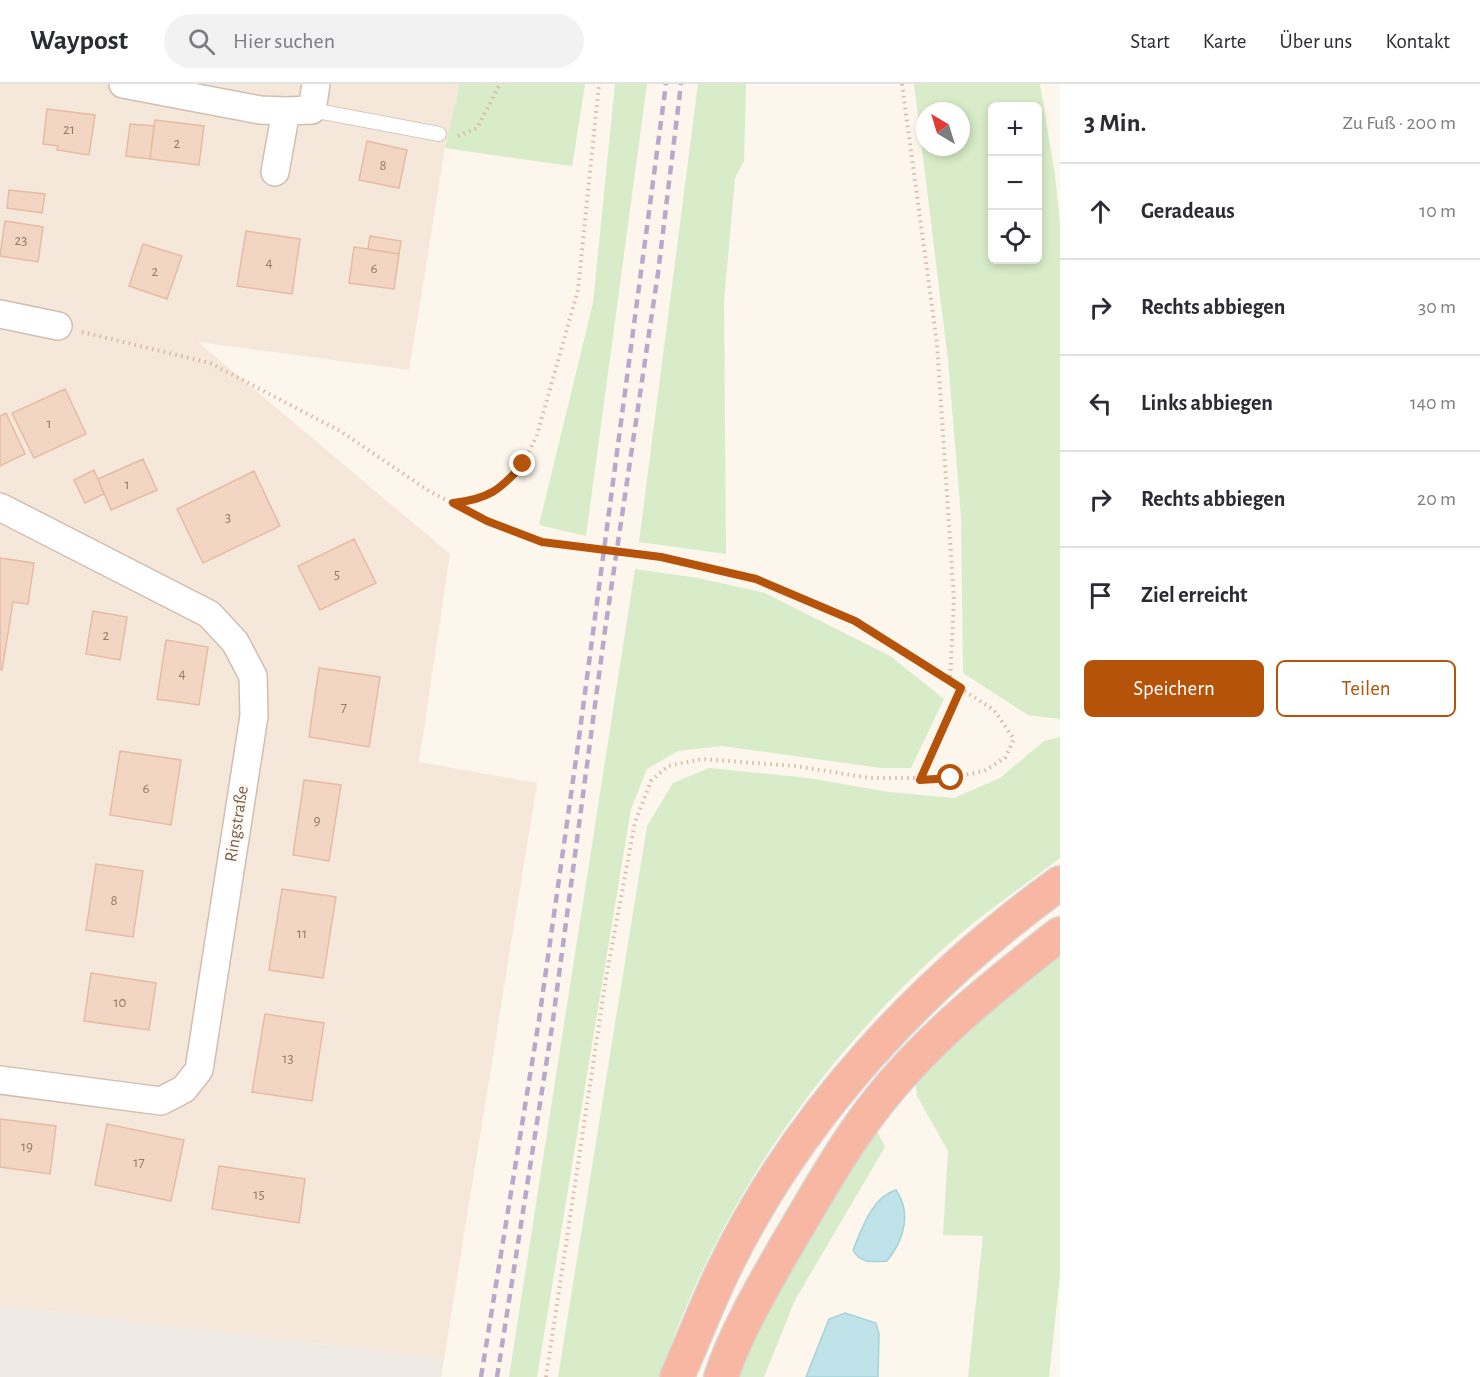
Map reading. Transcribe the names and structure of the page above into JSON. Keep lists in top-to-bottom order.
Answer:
{
  "streets": {
    "street": ["Ringstraße"]
  },
  "house_numbers": [
    "21",
    "2",
    "8",
    "23",
    "4",
    "6",
    "2",
    "1",
    "1",
    "3",
    "5",
    "2",
    "4",
    "7",
    "6",
    "9",
    "8",
    "11",
    "10",
    "13",
    "19",
    "17",
    "15"
  ],
  "north": "top left",
  "page": {
    "header": "Waypost",
    "search": "Hier suchen",
    "nav": [
      "Start",
      "Karte",
      "Über uns",
      "Kontakt"
    ],
    "heading": ["3 Min.", "Zu Fuß · 200 m"],
    "map_buttons": ["+", "−"],
    "list": [
      ["Geradeaus", "10 m"],
      ["Rechts abbiegen", "30 m"],
      ["Links abbiegen", "140 m"],
      ["Rechts abbiegen", "20 m"],
      "Ziel erreicht"
    ],
    "buttons": ["Speichern", "Teilen"]
  }
}
